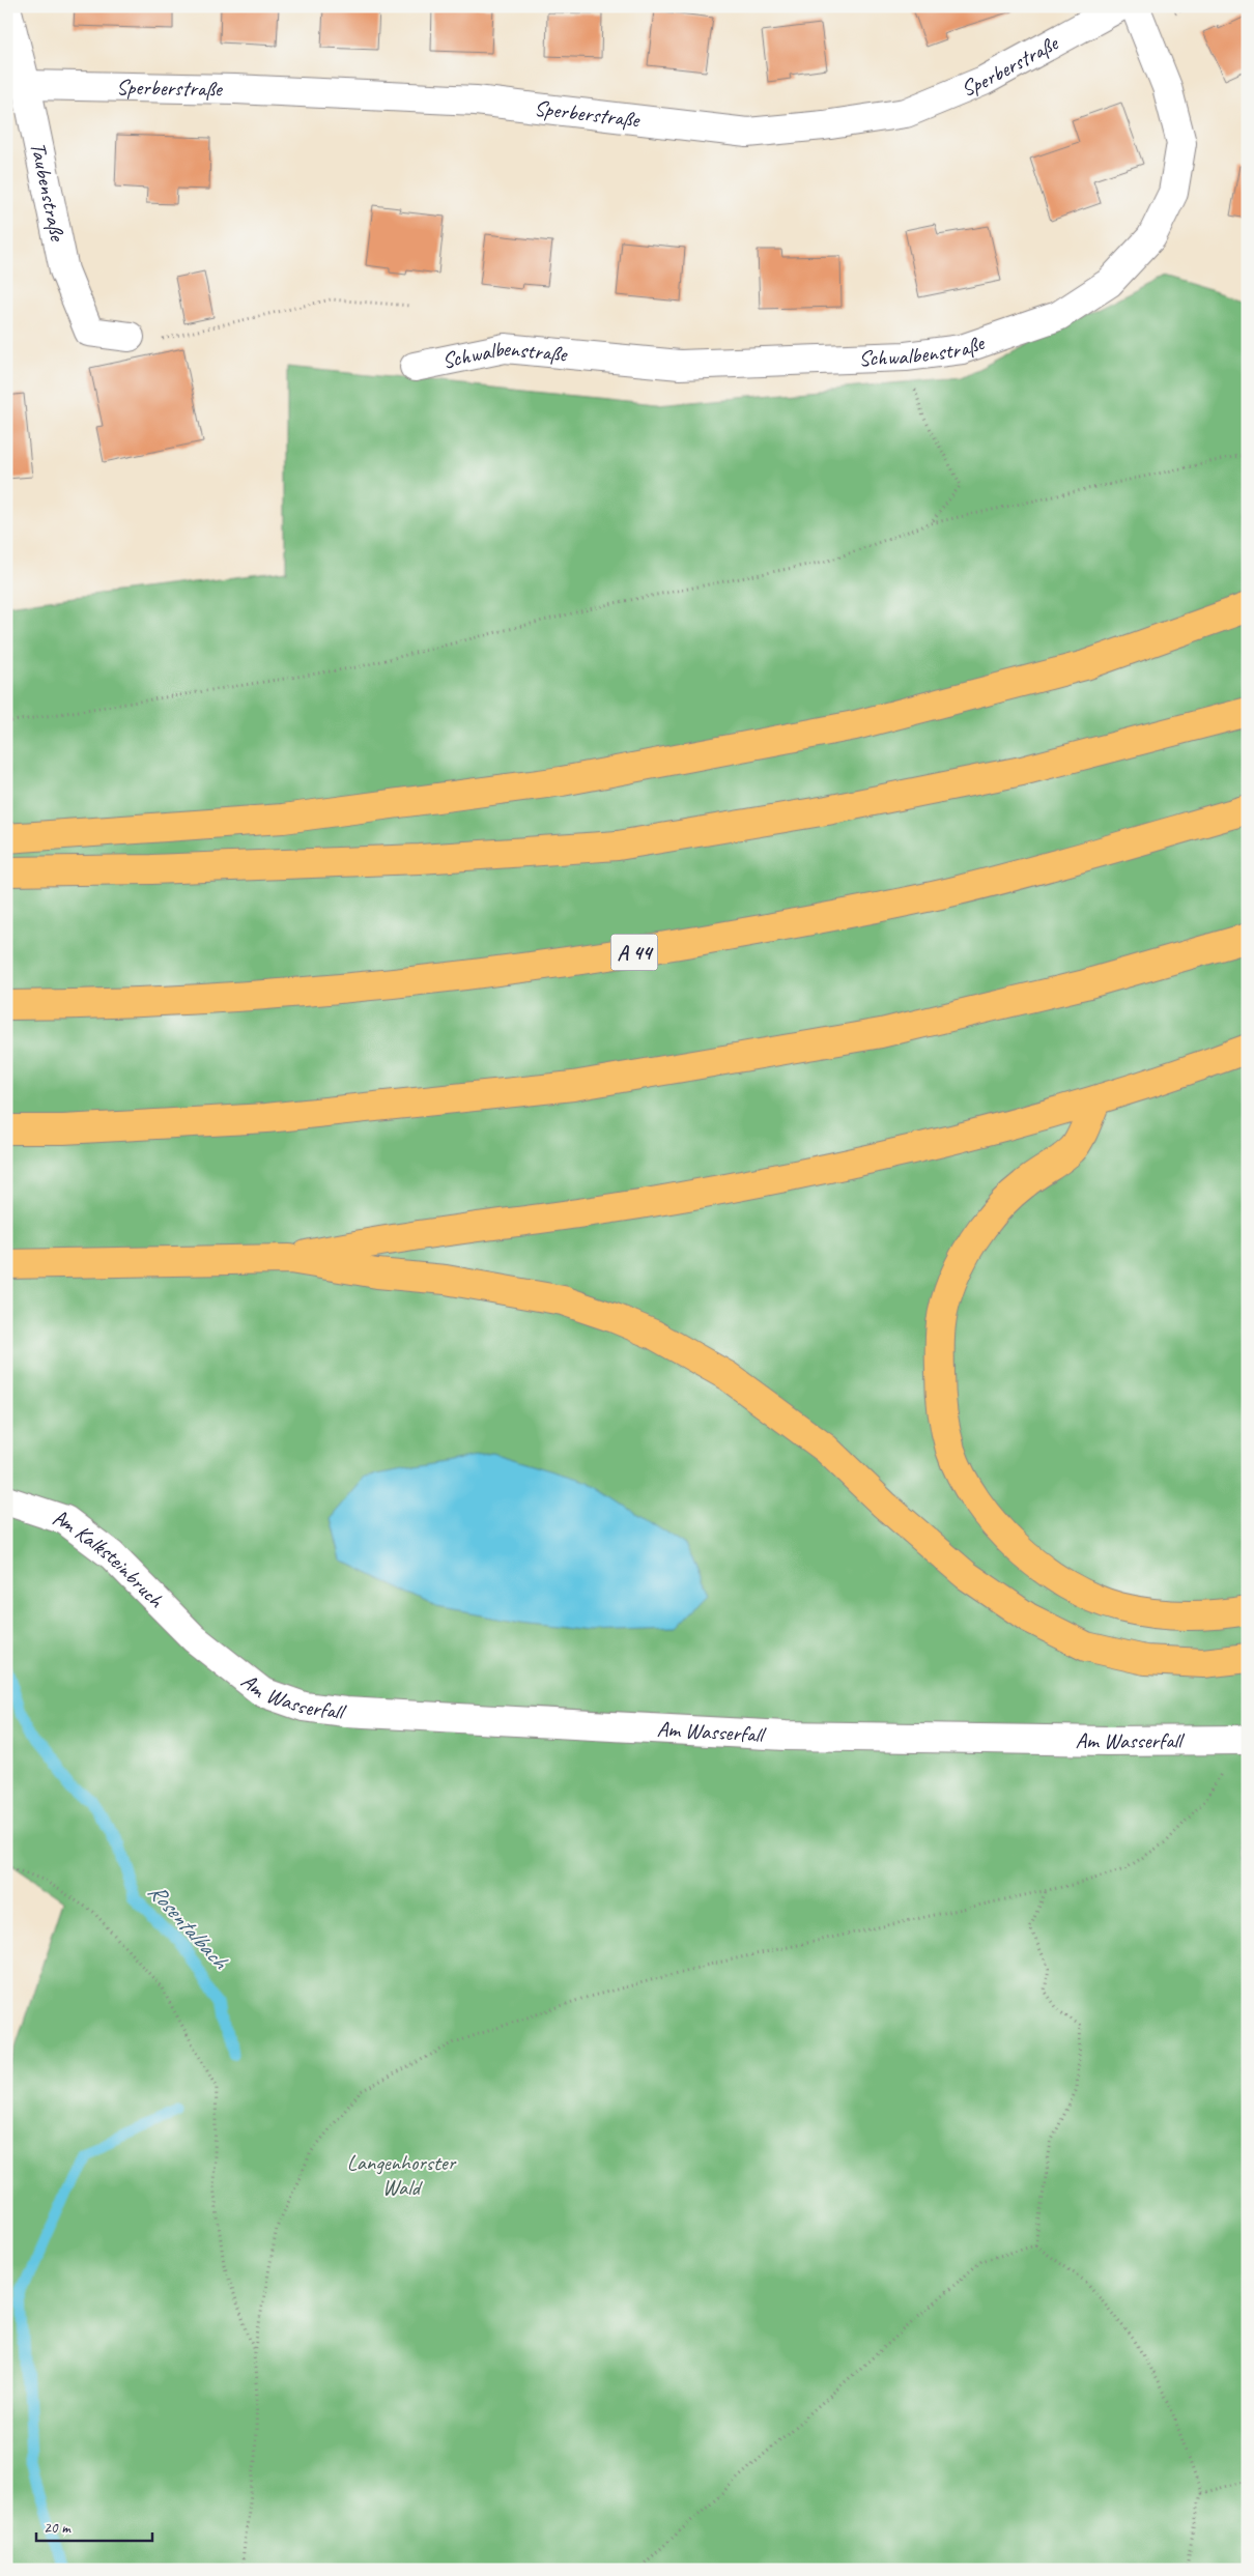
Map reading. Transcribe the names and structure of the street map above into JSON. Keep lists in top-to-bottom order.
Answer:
{
  "streets": {
    "highway": ["A 44"],
    "street": [
      "Sperberstraße",
      "Taubenstraße",
      "Schwalbenstraße",
      "Am Kalksteinbruch",
      "Am Wasserfall"
    ]
  },
  "crossings": [
    ["Sperberstraße", "Taubenstraße"],
    ["Am Kalksteinbruch", "Am Wasserfall"]
  ],
  "water": ["Rosentalbach"],
  "parks": ["Langenhorster Wald"],
  "scale_bar": "20 m"
}
